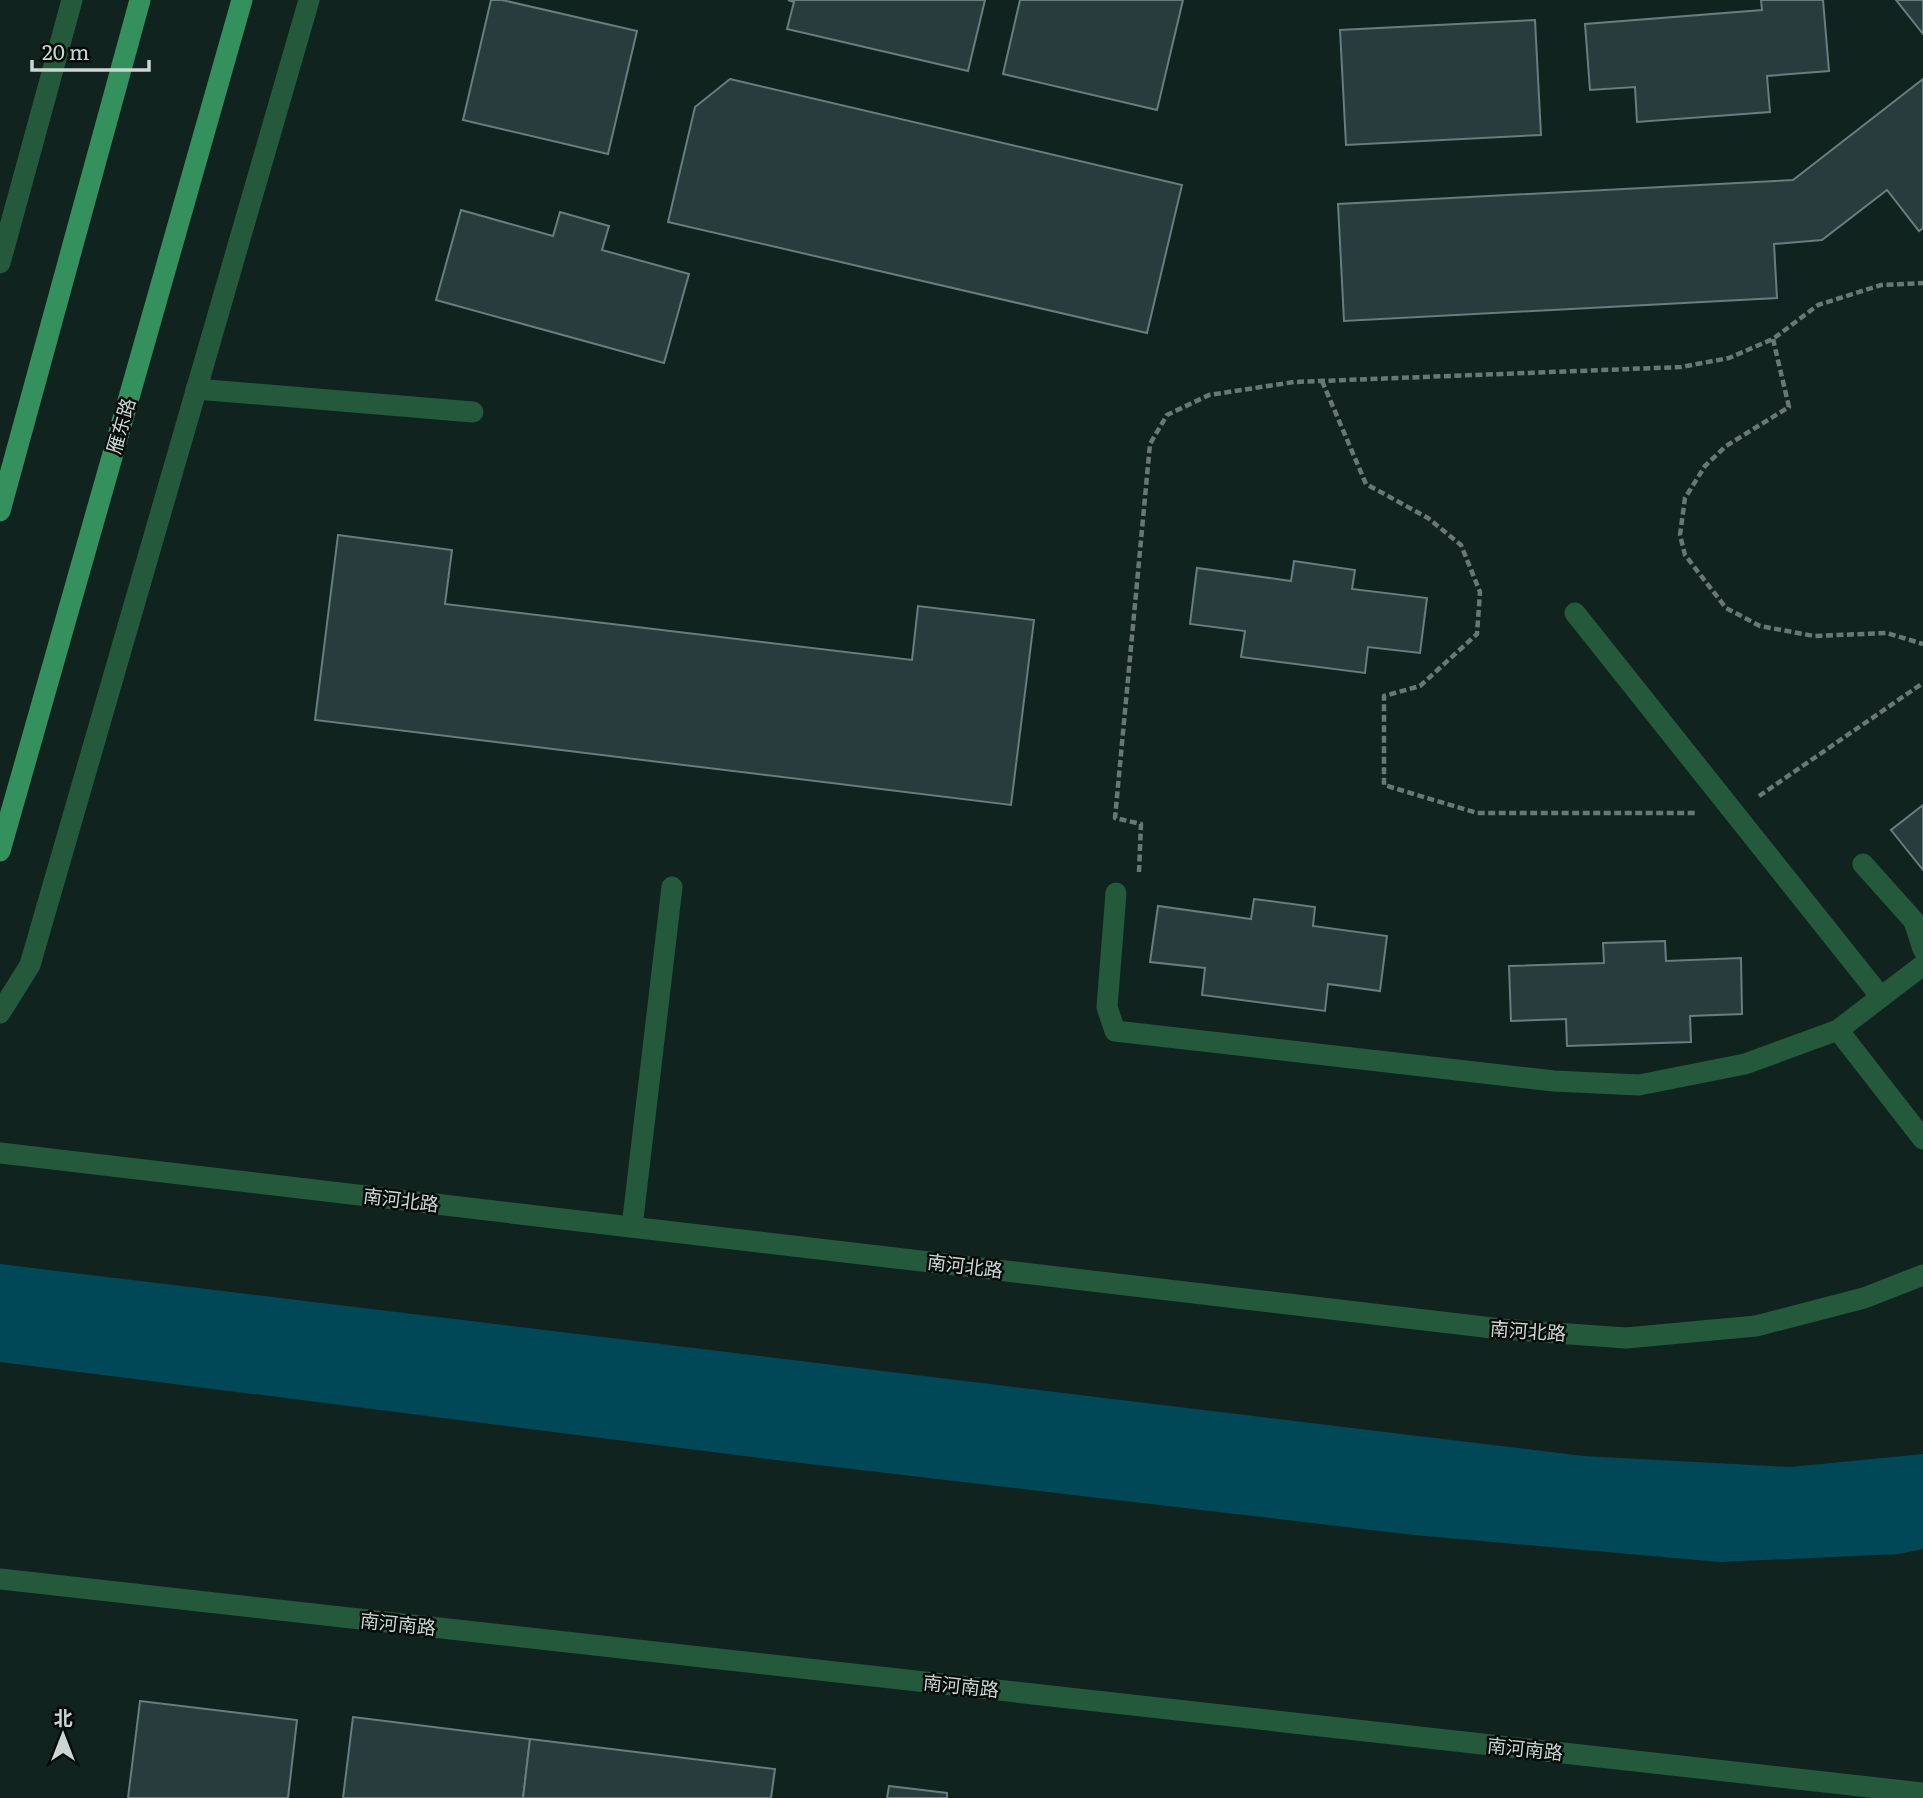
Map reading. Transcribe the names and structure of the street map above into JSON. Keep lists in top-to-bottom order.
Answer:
{
  "streets": {
    "main road": ["雁东路"],
    "street": ["南河北路", "南河南路"]
  },
  "scale_bar": "20 m",
  "north": "top"
}
